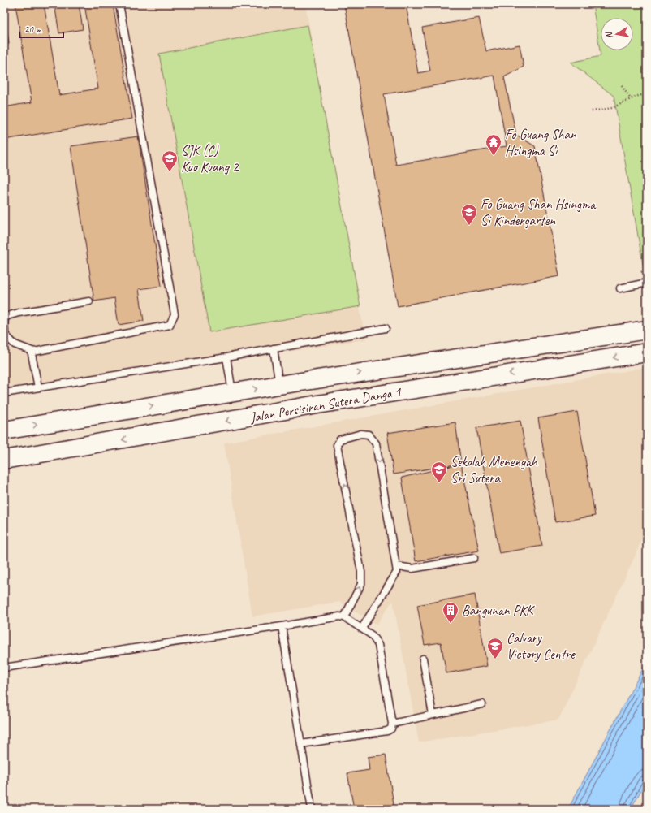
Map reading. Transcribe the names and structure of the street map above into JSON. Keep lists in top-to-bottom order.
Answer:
{
  "streets": {
    "main road": ["Jalan Persisiran Sutera Danga 1"]
  },
  "places": {
    "temple": ["Fo Guang Shan Hsingma Si"],
    "school or university": [
      "SJK (C) Kuo Kuang 2",
      "Fo Guang Shan Hsingma Si Kindergarten",
      "Sekolah Menengah Sri Sutera",
      "Calvary Victory Centre"
    ],
    "building": ["Bangunan PKK"]
  },
  "scale_bar": "20 m",
  "north": "left"
}
